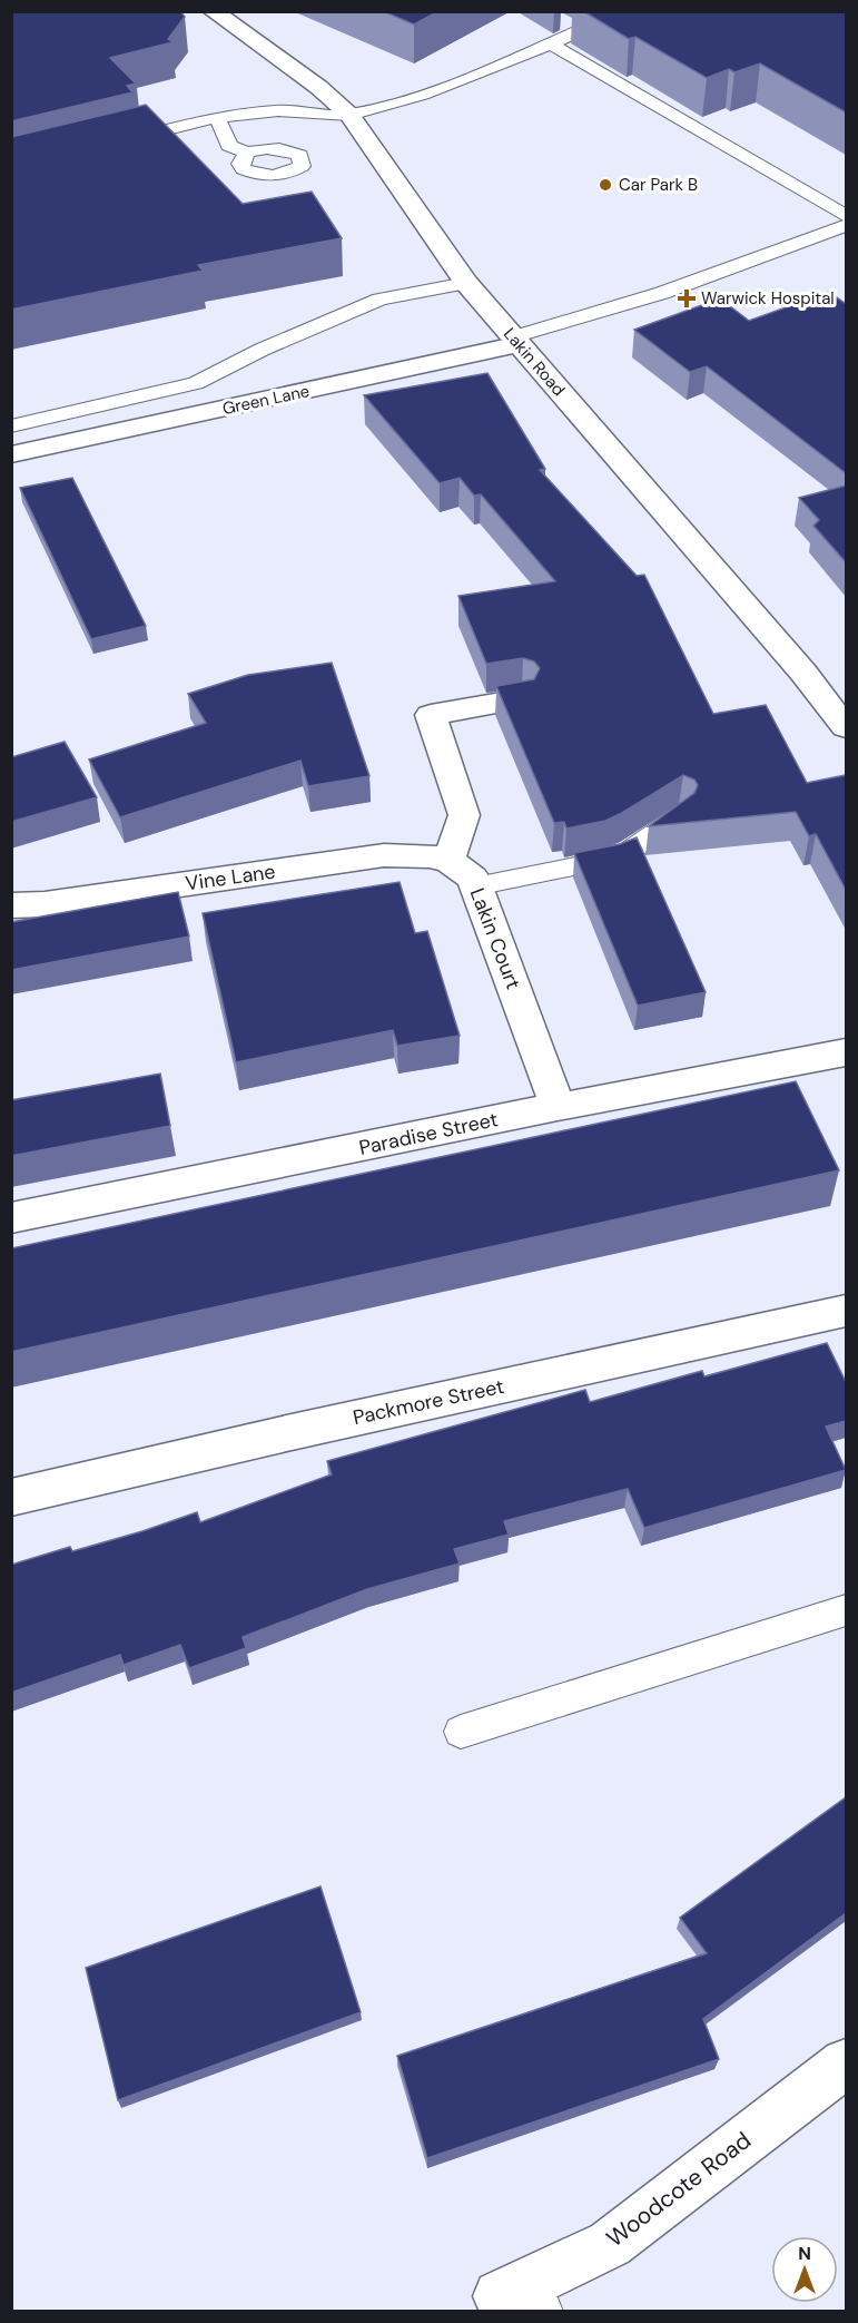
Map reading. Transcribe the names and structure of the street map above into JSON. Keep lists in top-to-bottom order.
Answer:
{
  "streets": {
    "street": [
      "Lakin Road",
      "Green Lane",
      "Vine Lane",
      "Lakin Court",
      "Paradise Street",
      "Packmore Street",
      "Woodcote Road"
    ]
  },
  "crossings": [
    ["Lakin Road", "Green Lane"],
    ["Vine Lane", "Lakin Court"],
    ["Lakin Court", "Paradise Street"]
  ],
  "places": {
    "other": ["Car Park B"],
    "health": ["Warwick Hospital"]
  },
  "north": "top"
}
